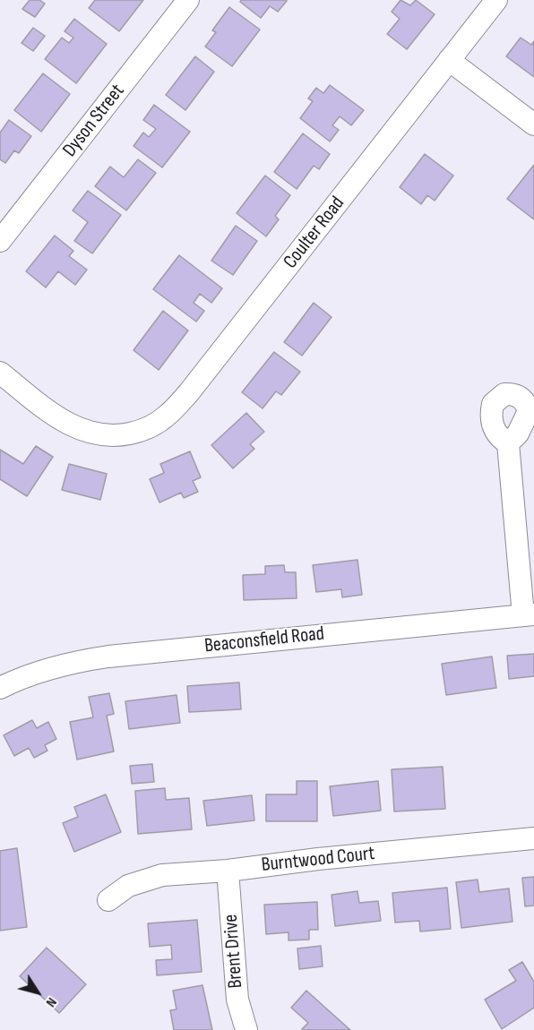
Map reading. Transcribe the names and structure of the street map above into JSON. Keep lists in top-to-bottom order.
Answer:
{
  "streets": {
    "street": [
      "Dyson Street",
      "Coulter Road",
      "Beaconsfield Road",
      "Burntwood Court",
      "Brent Drive"
    ]
  },
  "crossings": [
    ["Burntwood Court", "Brent Drive"]
  ],
  "north": "bottom right"
}
